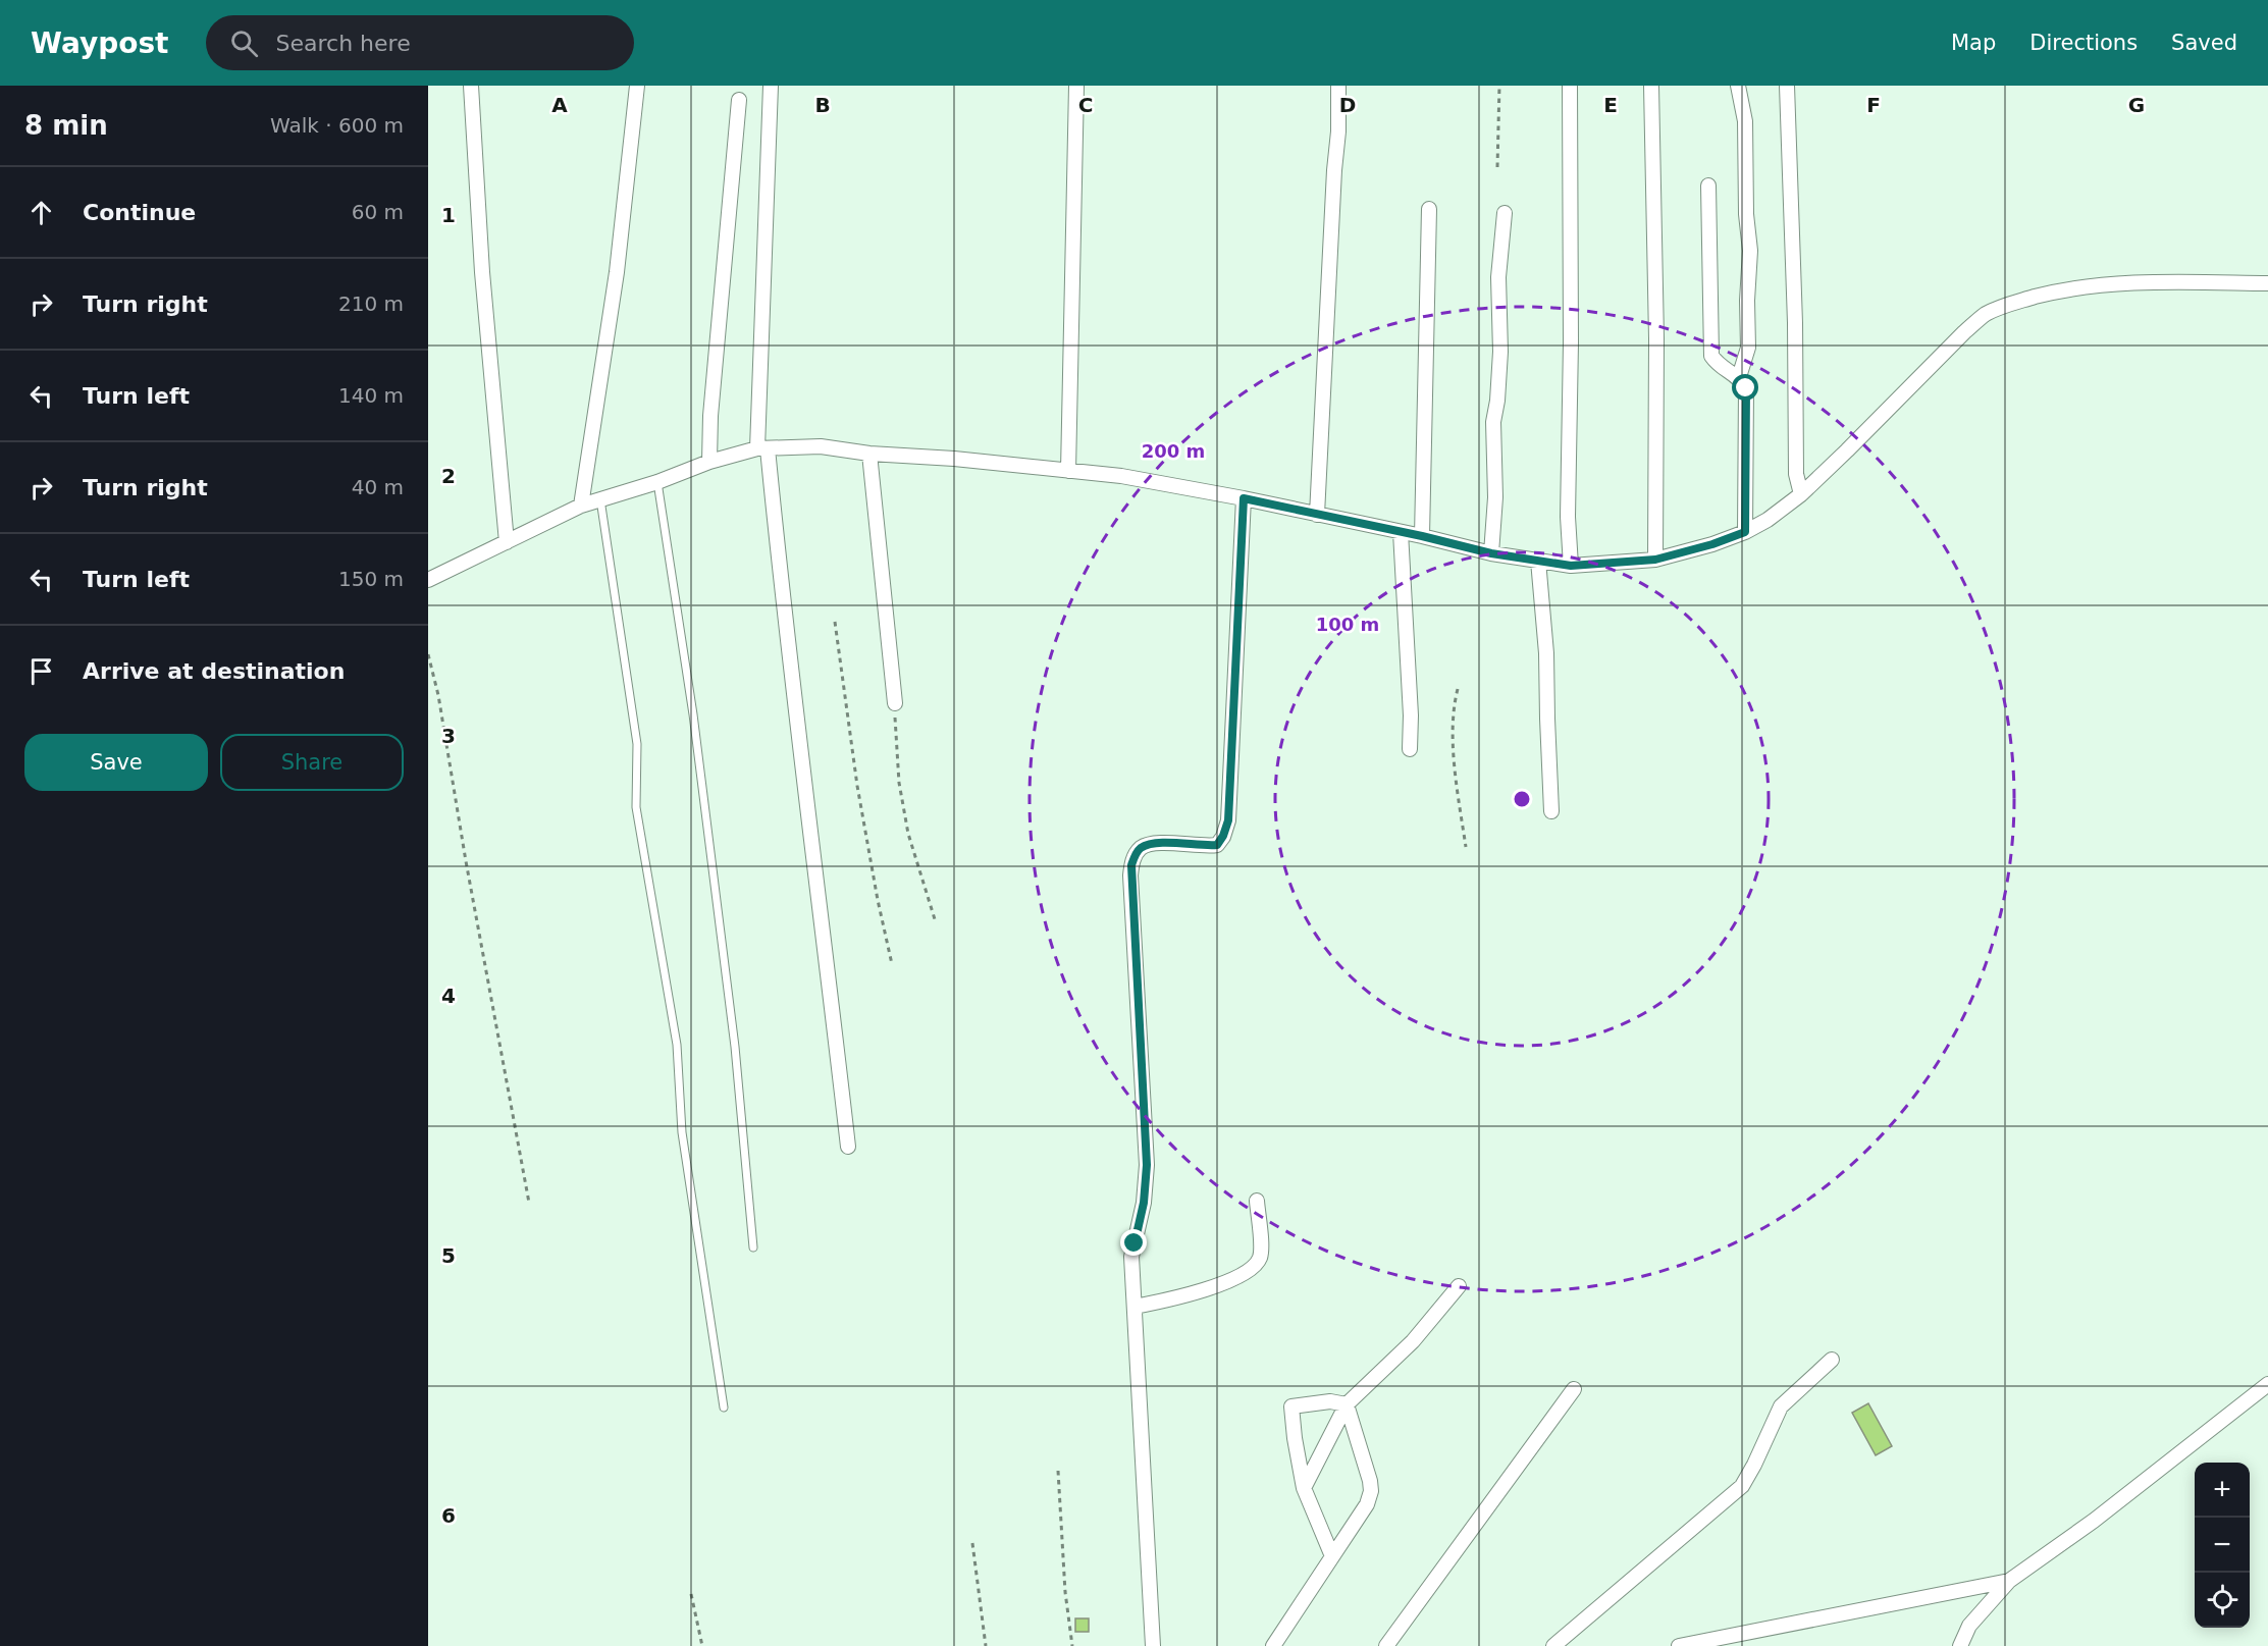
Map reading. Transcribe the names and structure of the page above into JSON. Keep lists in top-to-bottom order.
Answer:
{
  "page": {
    "header": "Waypost",
    "search": "Search here",
    "nav": ["Map", "Directions", "Saved"],
    "heading": ["8 min", "Walk · 600 m"],
    "list": [
      ["Continue", "60 m"],
      ["Turn right", "210 m"],
      ["Turn left", "140 m"],
      ["Turn right", "40 m"],
      ["Turn left", "150 m"],
      "Arrive at destination"
    ],
    "buttons": ["Save", "Share"],
    "map_buttons": ["+", "−"]
  },
  "grid": {
    "columns": [
      "A",
      "B",
      "C",
      "D",
      "E",
      "F",
      "G"
    ],
    "rows": [
      "1",
      "2",
      "3",
      "4",
      "5",
      "6"
    ]
  },
  "rings": ["200 m", "100 m"]
}
